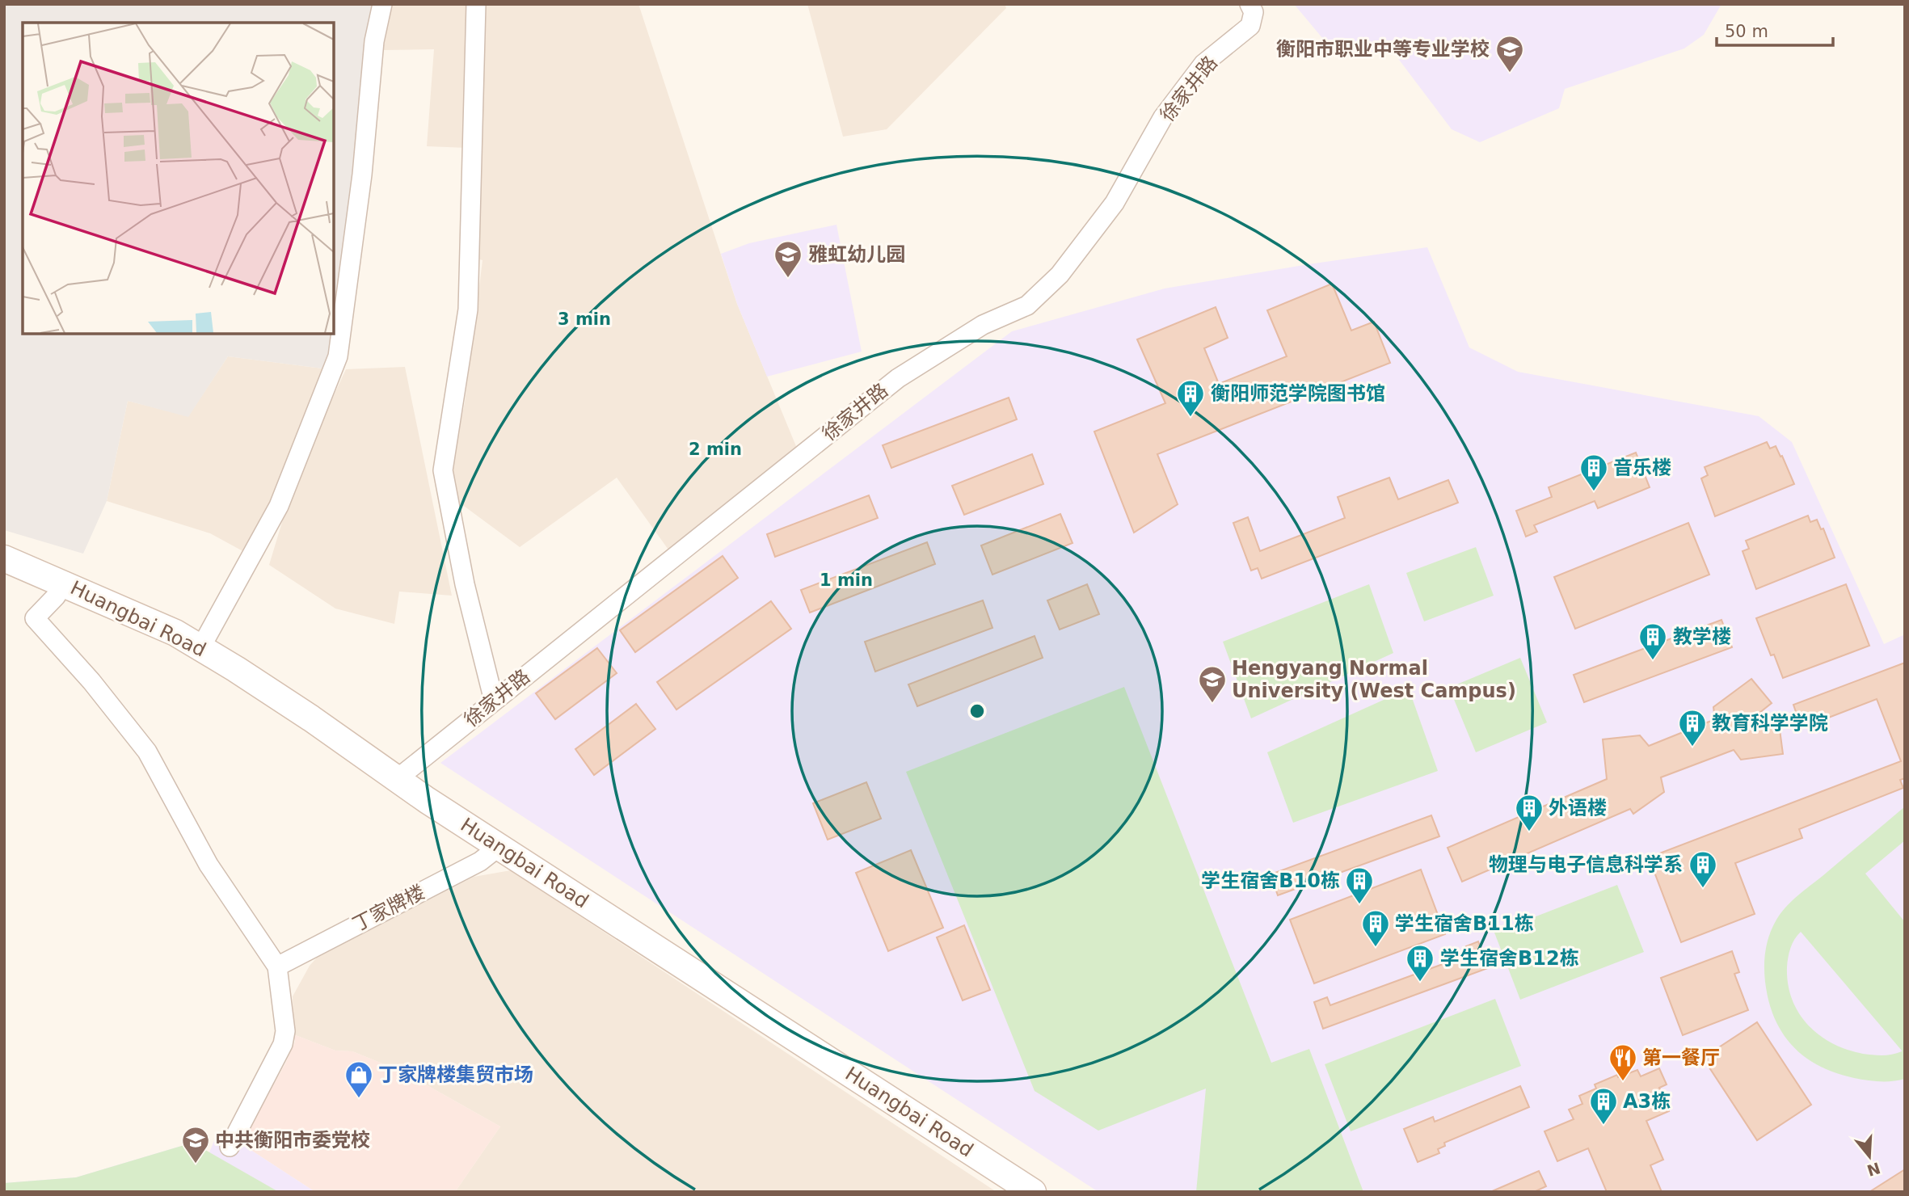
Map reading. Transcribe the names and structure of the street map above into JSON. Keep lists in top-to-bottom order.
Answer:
{
  "streets": {
    "main road": ["Huangbai Road"],
    "street": ["徐家井路", "丁家牌楼"]
  },
  "crossings": [
    ["徐家井路", "Huangbai Road"],
    ["Huangbai Road", "丁家牌楼"]
  ],
  "places": {
    "school or university": [
      "衡阳市职业中等专业学校",
      "雅虹幼儿园",
      "Hengyang Normal University (West Campus)",
      "中共衡阳市委党校"
    ],
    "building": [
      "衡阳师范学院图书馆",
      "音乐楼",
      "教学楼",
      "教育科学学院",
      "外语楼",
      "物理与电子信息科学系",
      "学生宿舍B10栋",
      "学生宿舍B11栋",
      "学生宿舍B12栋",
      "A3栋"
    ],
    "restaurant": ["第一餐厅"],
    "shop": ["丁家牌楼集贸市场"]
  },
  "scale_bar": "50 m",
  "north": "bottom",
  "rings": ["3 min", "2 min", "1 min"]
}
